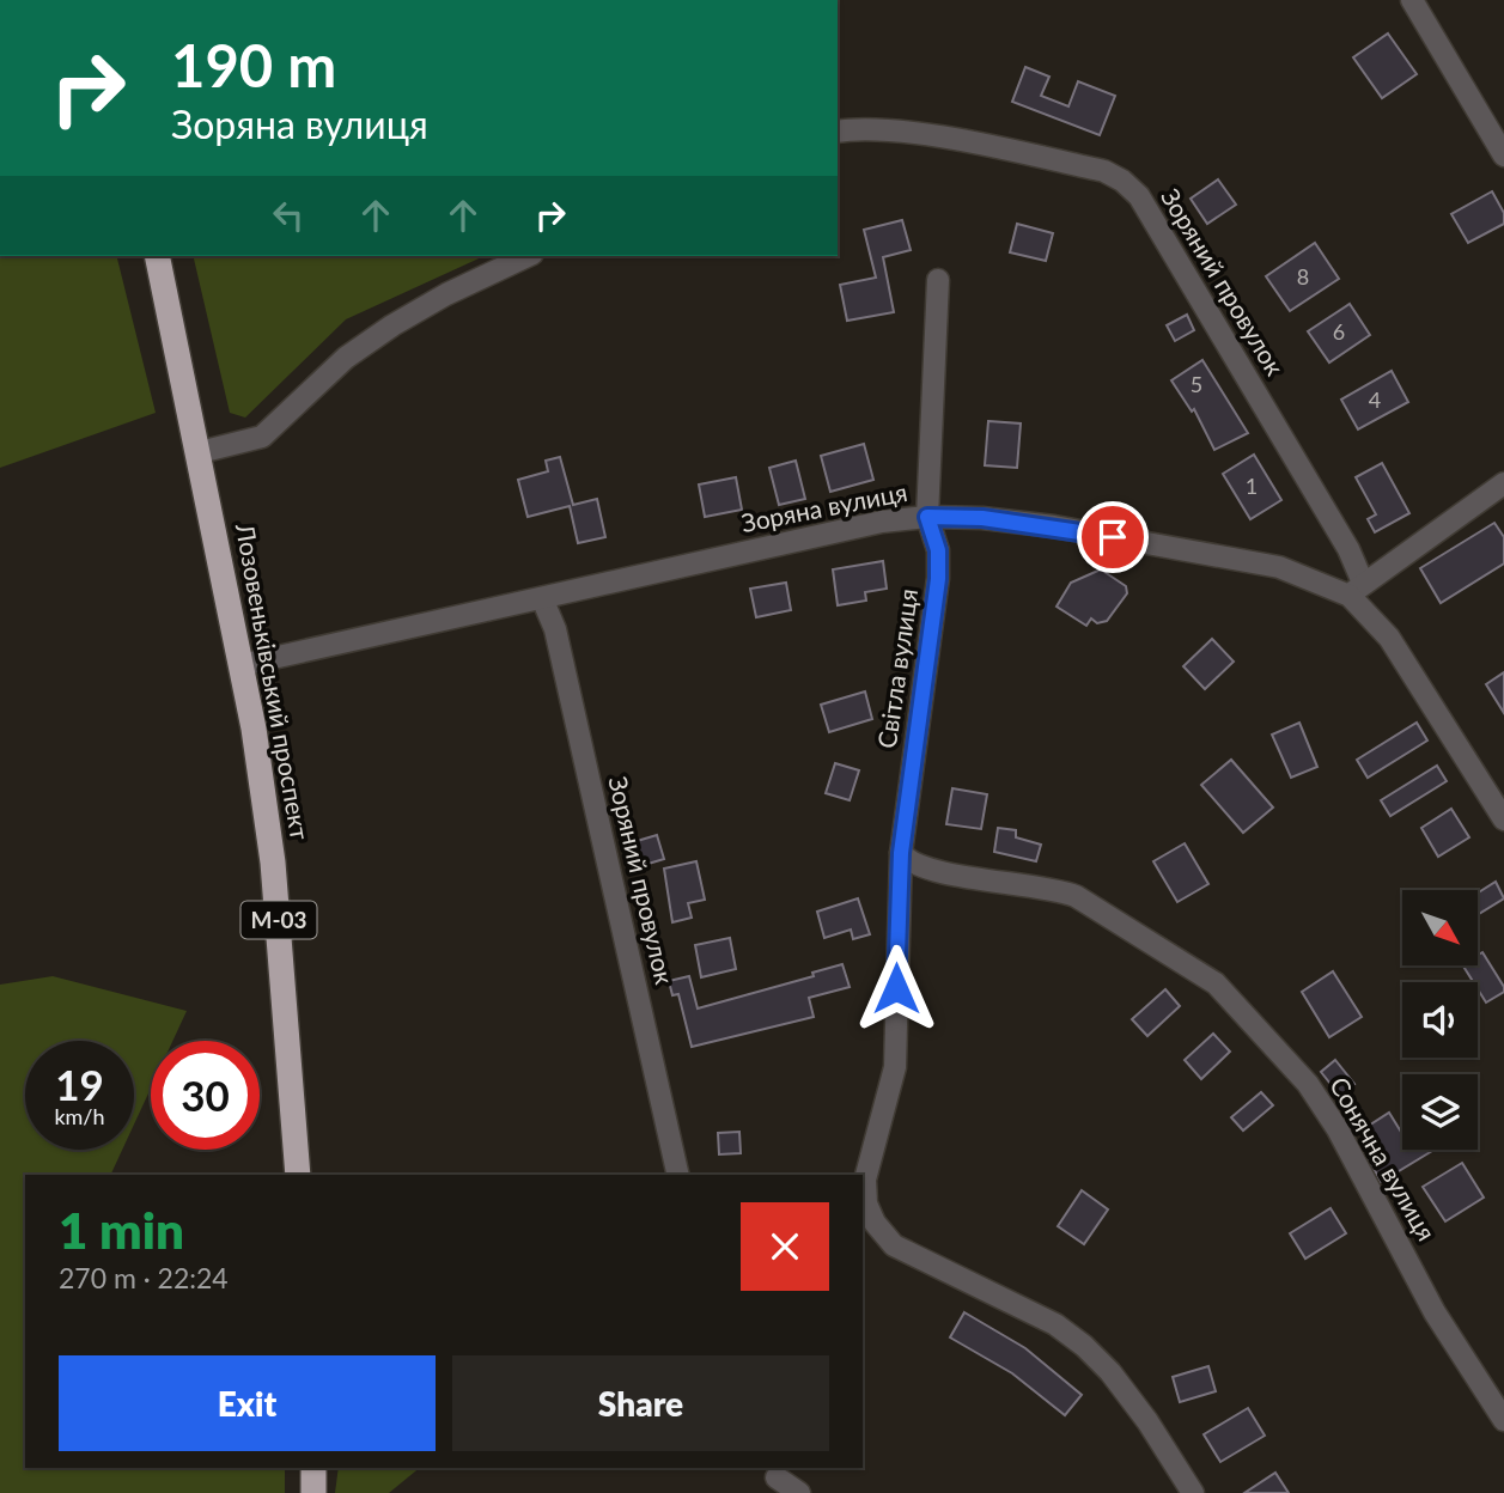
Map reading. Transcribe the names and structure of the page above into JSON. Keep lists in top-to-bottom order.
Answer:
{
  "streets": {
    "highway": ["Лозовеньківський проспект", "М-03"],
    "street": [
      "Зоряний провулок",
      "Зоряна вулиця",
      "Світла вулиця",
      "Сонячна вулиця"
    ]
  },
  "crossings": [
    ["Зоряний провулок", "Зоряна вулиця"],
    ["Зоряна вулиця", "Світла вулиця"],
    ["Зоряна вулиця", "Лозовеньківський проспект"],
    ["Світла вулиця", "Сонячна вулиця"]
  ],
  "house_numbers": [
    "8",
    "6",
    "5",
    "4",
    "1"
  ],
  "north": "bottom right",
  "page": {
    "turn": ["190 m", "Зоряна вулиця"],
    "speed": "19 km/h",
    "limit": "30",
    "heading": ["1 min", "270 m · 22:24"],
    "buttons": ["Exit", "Share"]
  }
}
